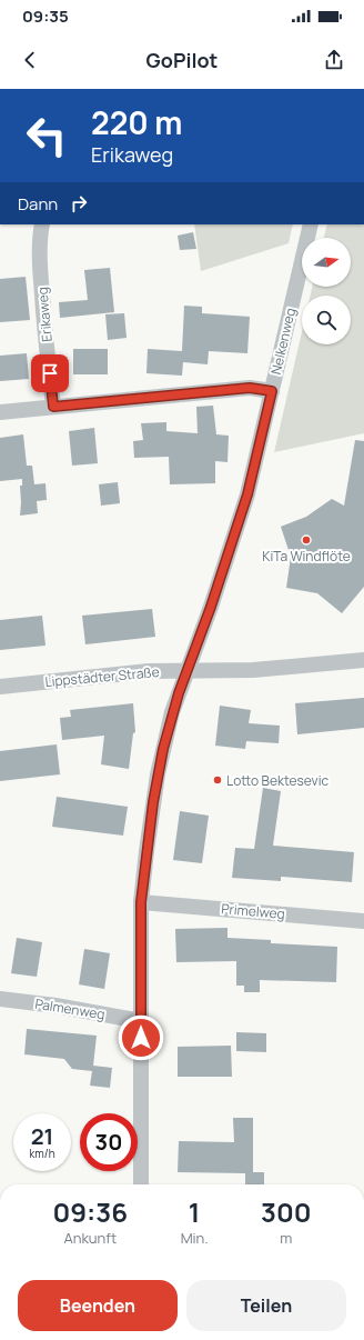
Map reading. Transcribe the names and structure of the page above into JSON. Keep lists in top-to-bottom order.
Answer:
{
  "streets": {
    "street": [
      "Erikaweg",
      "Nelkenweg",
      "Lippstädter Straße",
      "Primelweg",
      "Palmenweg"
    ]
  },
  "crossings": [
    ["Nelkenweg", "Lippstädter Straße"],
    ["Nelkenweg", "Primelweg"],
    ["Nelkenweg", "Palmenweg"]
  ],
  "places": ["KiTa Windflöte", "Lotto Bektesevic"],
  "north": "right",
  "page": {
    "status": "09:35",
    "header": "GoPilot",
    "turn": ["220 m", "Erikaweg"],
    "then": "Dann",
    "speed": "21 km/h",
    "limit": "30",
    "eta": [
      "09:36",
      "Ankunft",
      "1",
      "Min.",
      "300",
      "m"
    ],
    "buttons": ["Beenden", "Teilen"]
  }
}
